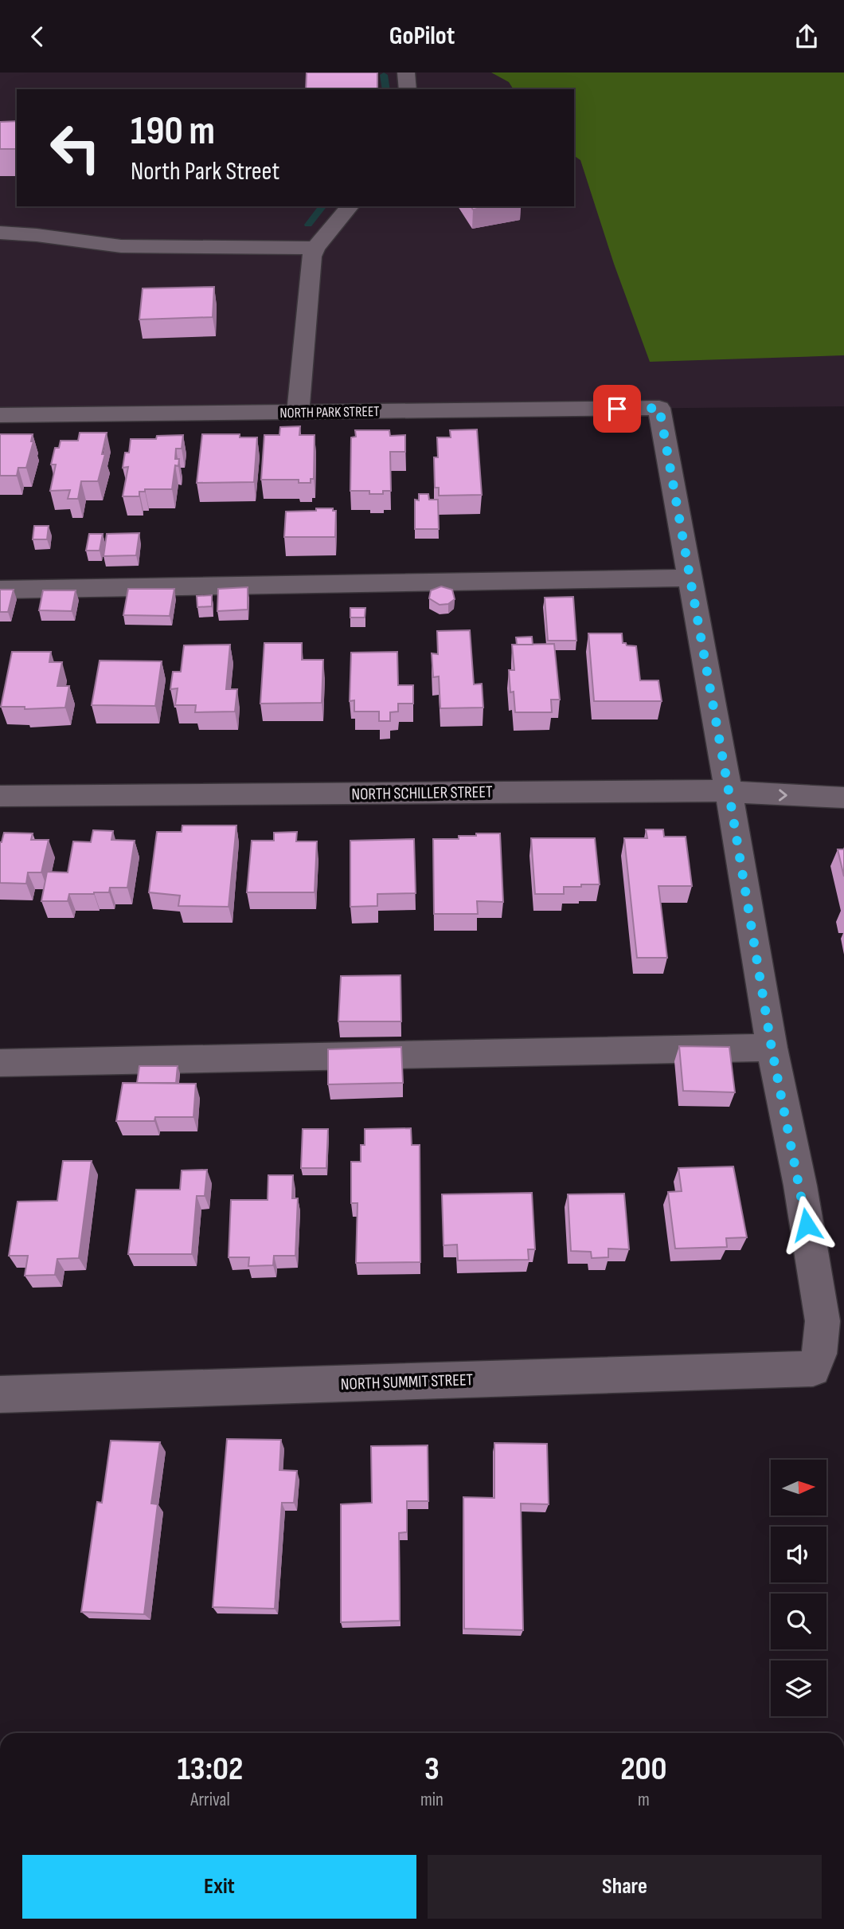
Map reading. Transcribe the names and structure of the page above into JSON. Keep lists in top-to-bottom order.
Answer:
{
  "streets": {
    "street": ["NORTH PARK STREET", "NORTH SCHILLER STREET", "NORTH SUMMIT STREET"]
  },
  "north": "right",
  "page": {
    "header": "GoPilot",
    "turn": ["190 m", "North Park Street"],
    "eta": [
      "13:02",
      "Arrival",
      "3",
      "min",
      "200",
      "m"
    ],
    "buttons": ["Exit", "Share"]
  }
}
